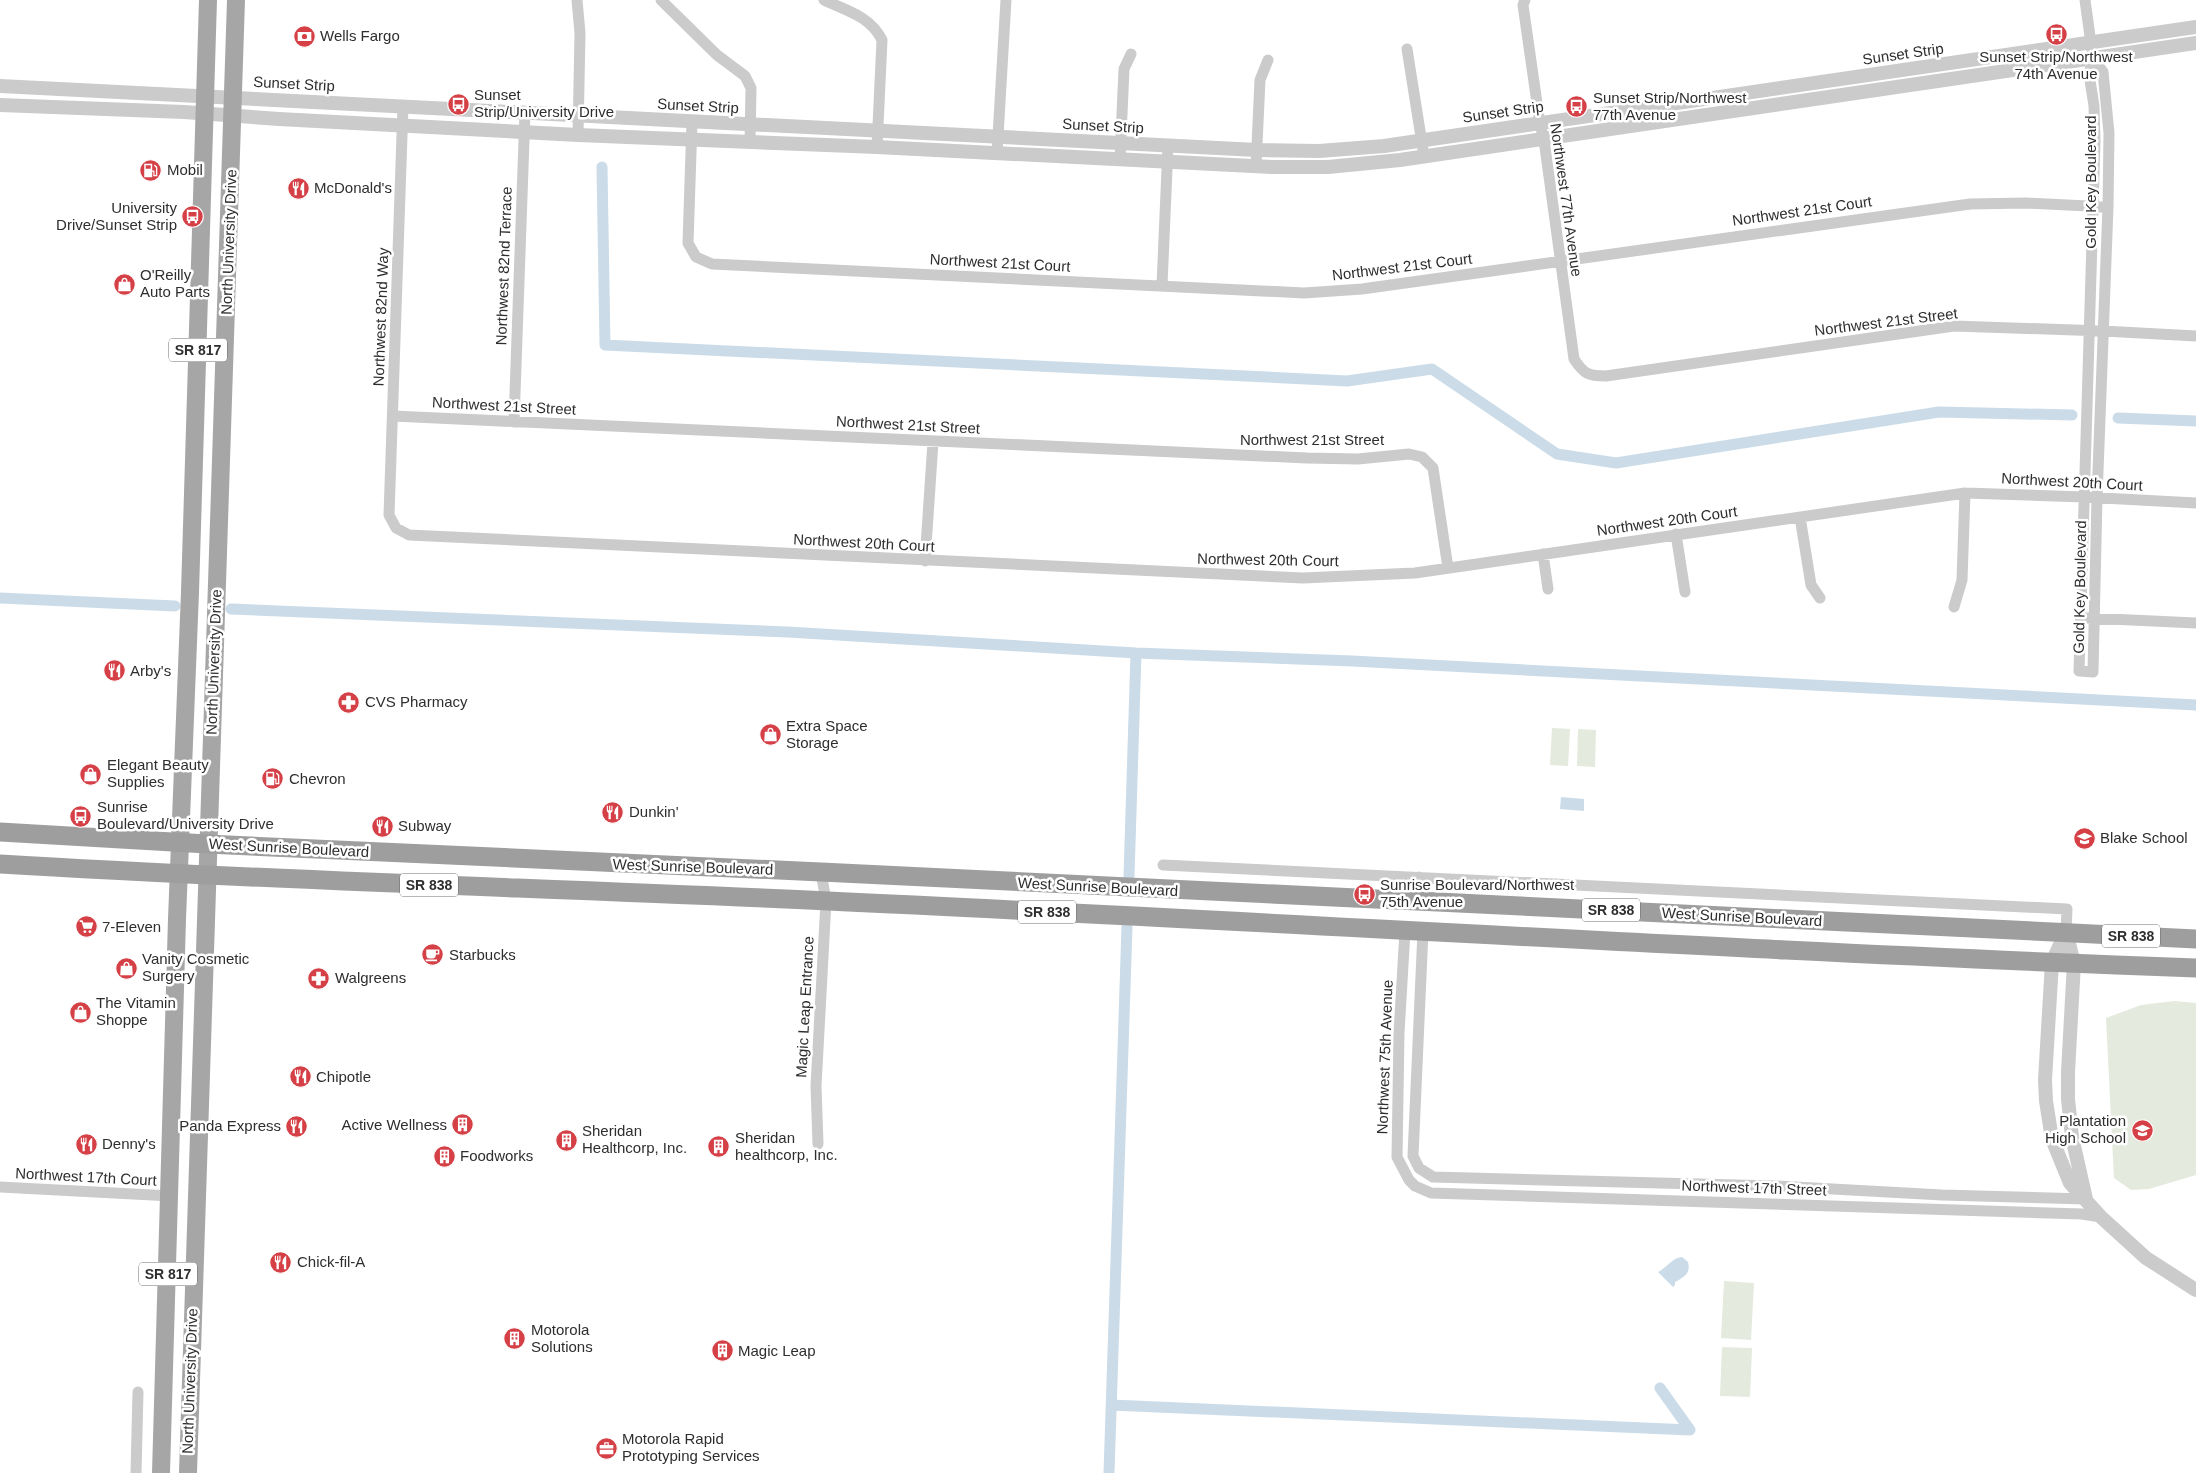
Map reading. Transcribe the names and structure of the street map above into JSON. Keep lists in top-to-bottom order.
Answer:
{
  "streets": {
    "highway": ["West Sunrise Boulevard", "SR 838"],
    "main road": ["North University Drive", "SR 817"],
    "street": [
      "Sunset Strip",
      "Gold Key Boulevard",
      "Northwest 77th Avenue",
      "Northwest 21st Court",
      "Northwest 82nd Terrace",
      "Northwest 82nd Way",
      "Northwest 21st Street",
      "Northwest 20th Court",
      "Magic Leap Entrance",
      "Northwest 75th Avenue",
      "Northwest 17th Court",
      "Northwest 17th Street"
    ]
  },
  "crossings": [
    ["Sunset Strip", "Gold Key Boulevard"],
    ["Sunset Strip", "Northwest 77th Avenue"],
    ["Sunset Strip", "Northwest 21st Court"],
    ["Sunset Strip", "North University Drive"],
    ["Sunset Strip", "Northwest 82nd Terrace"],
    ["Sunset Strip", "Northwest 82nd Way"],
    ["Gold Key Boulevard", "Northwest 21st Court"],
    ["Gold Key Boulevard", "Northwest 21st Street"],
    ["Gold Key Boulevard", "Northwest 20th Court"],
    ["Northwest 77th Avenue", "Northwest 21st Court"],
    ["Northwest 77th Avenue", "Northwest 21st Street"],
    ["North University Drive", "West Sunrise Boulevard"],
    ["North University Drive", "Northwest 17th Court"],
    ["Northwest 82nd Terrace", "Northwest 21st Street"],
    ["Northwest 82nd Way", "Northwest 21st Street"],
    ["Northwest 82nd Way", "Northwest 20th Court"],
    ["Northwest 21st Street", "Northwest 20th Court"],
    ["West Sunrise Boulevard", "Magic Leap Entrance"],
    ["West Sunrise Boulevard", "Northwest 75th Avenue"],
    ["West Sunrise Boulevard", "Northwest 17th Street"],
    ["Northwest 75th Avenue", "Northwest 17th Street"]
  ],
  "places": {
    "bus stop": [
      "Sunset Strip/Northwest 74th Avenue",
      "Sunset Strip/University Drive",
      "Sunset Strip/Northwest 77th Avenue",
      "University Drive/Sunset Strip",
      "Sunrise Boulevard/University Drive",
      "Sunrise Boulevard/Northwest 75th Avenue"
    ],
    "bank": ["Wells Fargo"],
    "fuel station": ["Mobil", "Chevron"],
    "restaurant": [
      "McDonald's",
      "Arby's",
      "Dunkin'",
      "Subway",
      "Chipotle",
      "Panda Express",
      "Denny's",
      "Chick-fil-A"
    ],
    "shop": [
      "O'Reilly Auto Parts",
      "Extra Space Storage",
      "Elegant Beauty Supplies",
      "Vanity Cosmetic Surgery",
      "The Vitamin Shoppe"
    ],
    "pharmacy": ["CVS Pharmacy", "Walgreens"],
    "school or university": ["Blake School", "Plantation High School"],
    "supermarket": ["7-Eleven"],
    "cafe": ["Starbucks"],
    "building": [
      "Active Wellness",
      "Sheridan Healthcorp, Inc.",
      "Sheridan healthcorp, Inc.",
      "Foodworks",
      "Motorola Solutions",
      "Magic Leap"
    ],
    "office": ["Motorola Rapid Prototyping Services"]
  }
}
